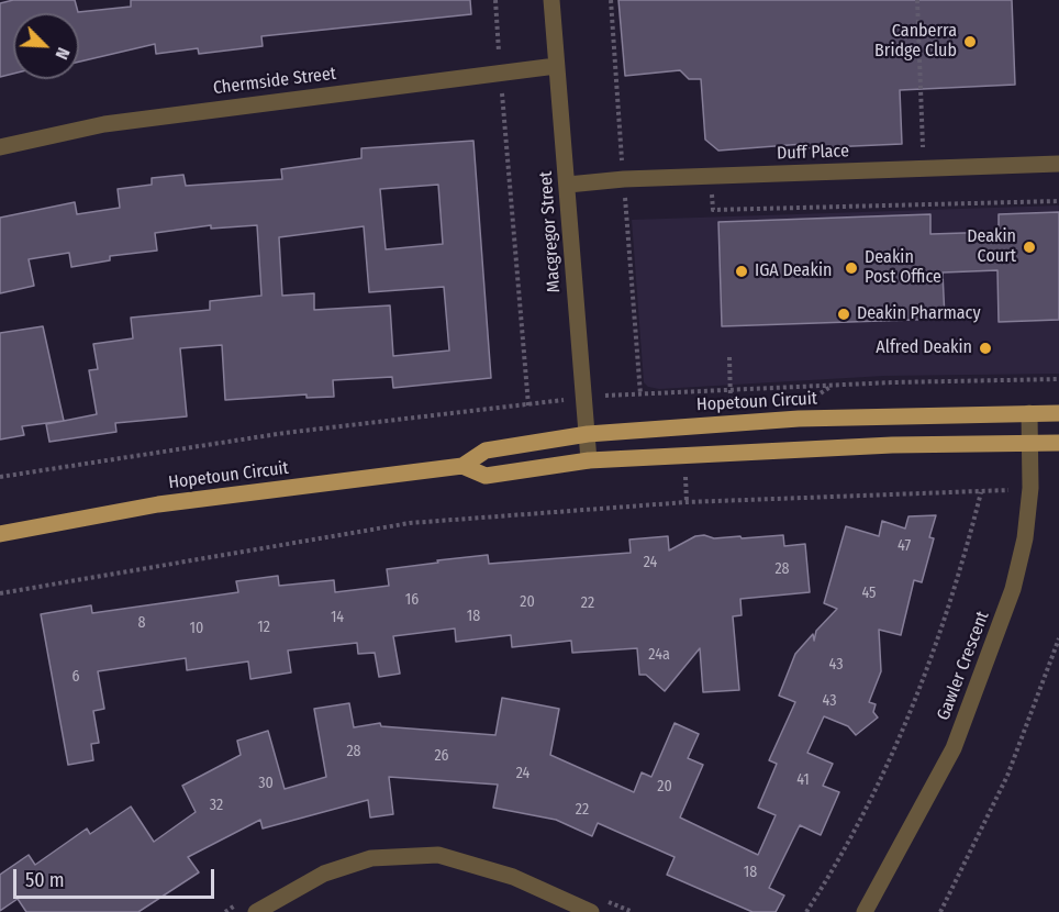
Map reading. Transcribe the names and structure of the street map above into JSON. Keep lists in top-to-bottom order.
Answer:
{
  "streets": {
    "main road": ["Hopetoun Circuit"],
    "street": [
      "Chermside Street",
      "Duff Place",
      "Macgregor Street",
      "Gawler Crescent"
    ]
  },
  "crossings": [
    ["Chermside Street", "Macgregor Street"],
    ["Duff Place", "Macgregor Street"],
    ["Macgregor Street", "Hopetoun Circuit"],
    ["Hopetoun Circuit", "Gawler Crescent"]
  ],
  "places": [
    "Canberra Bridge Club",
    "Deakin Court",
    "Deakin Post Office",
    "IGA Deakin",
    "Deakin Pharmacy",
    "Alfred Deakin"
  ],
  "house_numbers": [
    "47",
    "24",
    "28",
    "45",
    "16",
    "20",
    "22",
    "18",
    "14",
    "8",
    "12",
    "10",
    "24a",
    "43",
    "6",
    "43",
    "28",
    "26",
    "24",
    "41",
    "30",
    "20",
    "32",
    "22",
    "18"
  ],
  "scale_bar": "50 m",
  "north": "bottom right"
}
